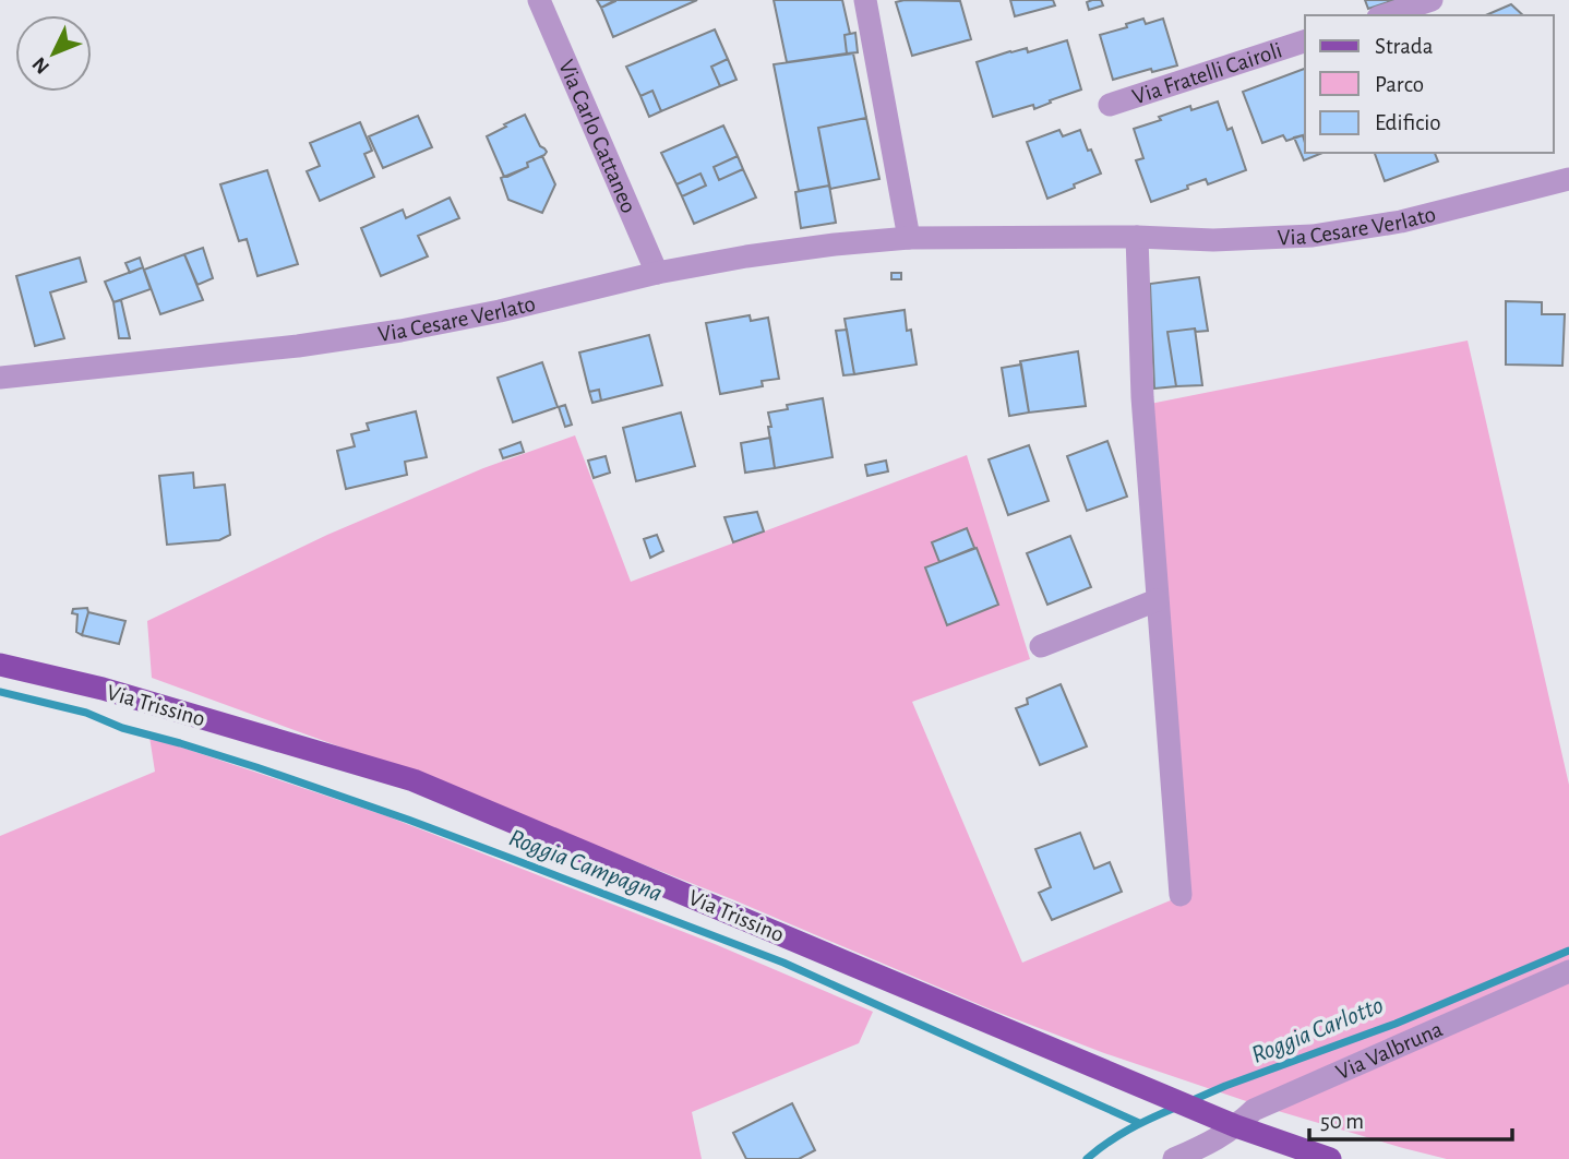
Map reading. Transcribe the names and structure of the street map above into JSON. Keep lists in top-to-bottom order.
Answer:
{
  "streets": {
    "main road": ["Via Trissino"],
    "street": [
      "Via Fratelli Cairoli",
      "Via Carlo Cattaneo",
      "Via Cesare Verlato",
      "Via Valbruna"
    ]
  },
  "crossings": [
    ["Via Carlo Cattaneo", "Via Cesare Verlato"],
    ["Via Trissino", "Via Valbruna"]
  ],
  "water": ["Roggia Campagna", "Roggia Carlotto"],
  "legend": ["Strada", "Parco", "Edificio"],
  "scale_bar": "50 m",
  "north": "bottom left"
}
